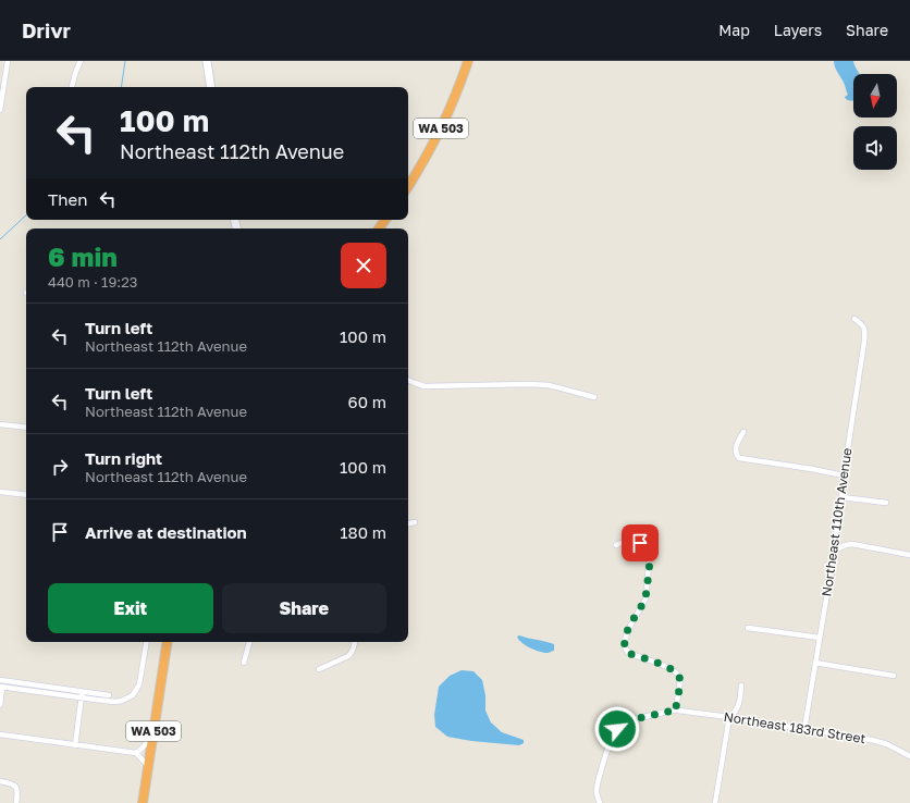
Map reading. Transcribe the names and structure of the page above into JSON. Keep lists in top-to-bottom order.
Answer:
{
  "streets": {
    "highway": ["WA 503"],
    "street": ["Northeast 110th Avenue", "Northeast 183rd Street"]
  },
  "crossings": [
    ["Northeast 110th Avenue", "Northeast 183rd Street"]
  ],
  "north": "bottom",
  "page": {
    "header": "Drivr",
    "nav": ["Map", "Layers", "Share"],
    "turn": ["100 m", "Northeast 112th Avenue"],
    "then": "Then",
    "heading": ["6 min", "440 m · 19:23"],
    "list": [
      {
        "name": "Turn left",
        "note": "Northeast 112th Avenue",
        "value": "100 m"
      },
      {
        "name": "Turn left",
        "note": "Northeast 112th Avenue",
        "value": "60 m"
      },
      {
        "name": "Turn right",
        "note": "Northeast 112th Avenue",
        "value": "100 m"
      },
      {
        "name": "Arrive at destination",
        "value": "180 m"
      }
    ],
    "buttons": ["Exit", "Share"]
  }
}
